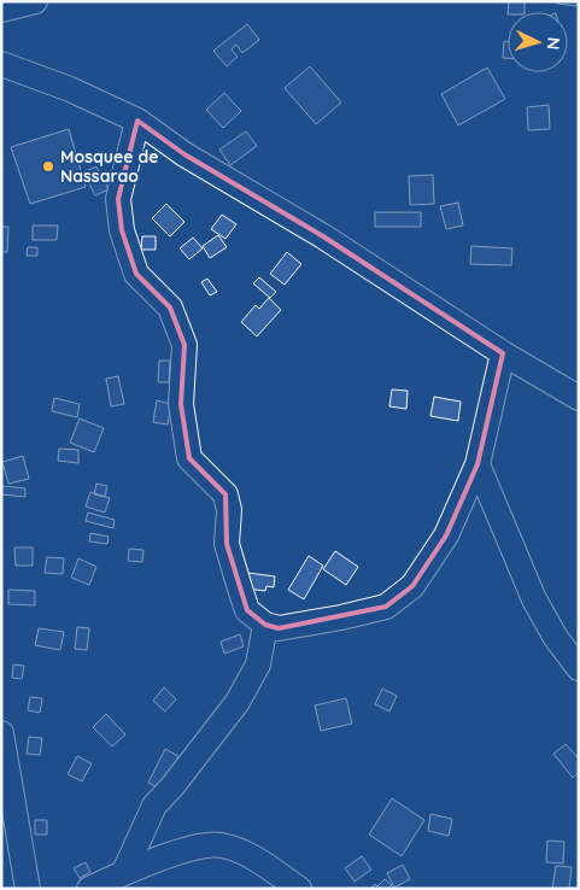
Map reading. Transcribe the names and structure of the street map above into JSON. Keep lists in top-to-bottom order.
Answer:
{
  "places": ["Mosquee de Nassarao"],
  "north": "right"
}
